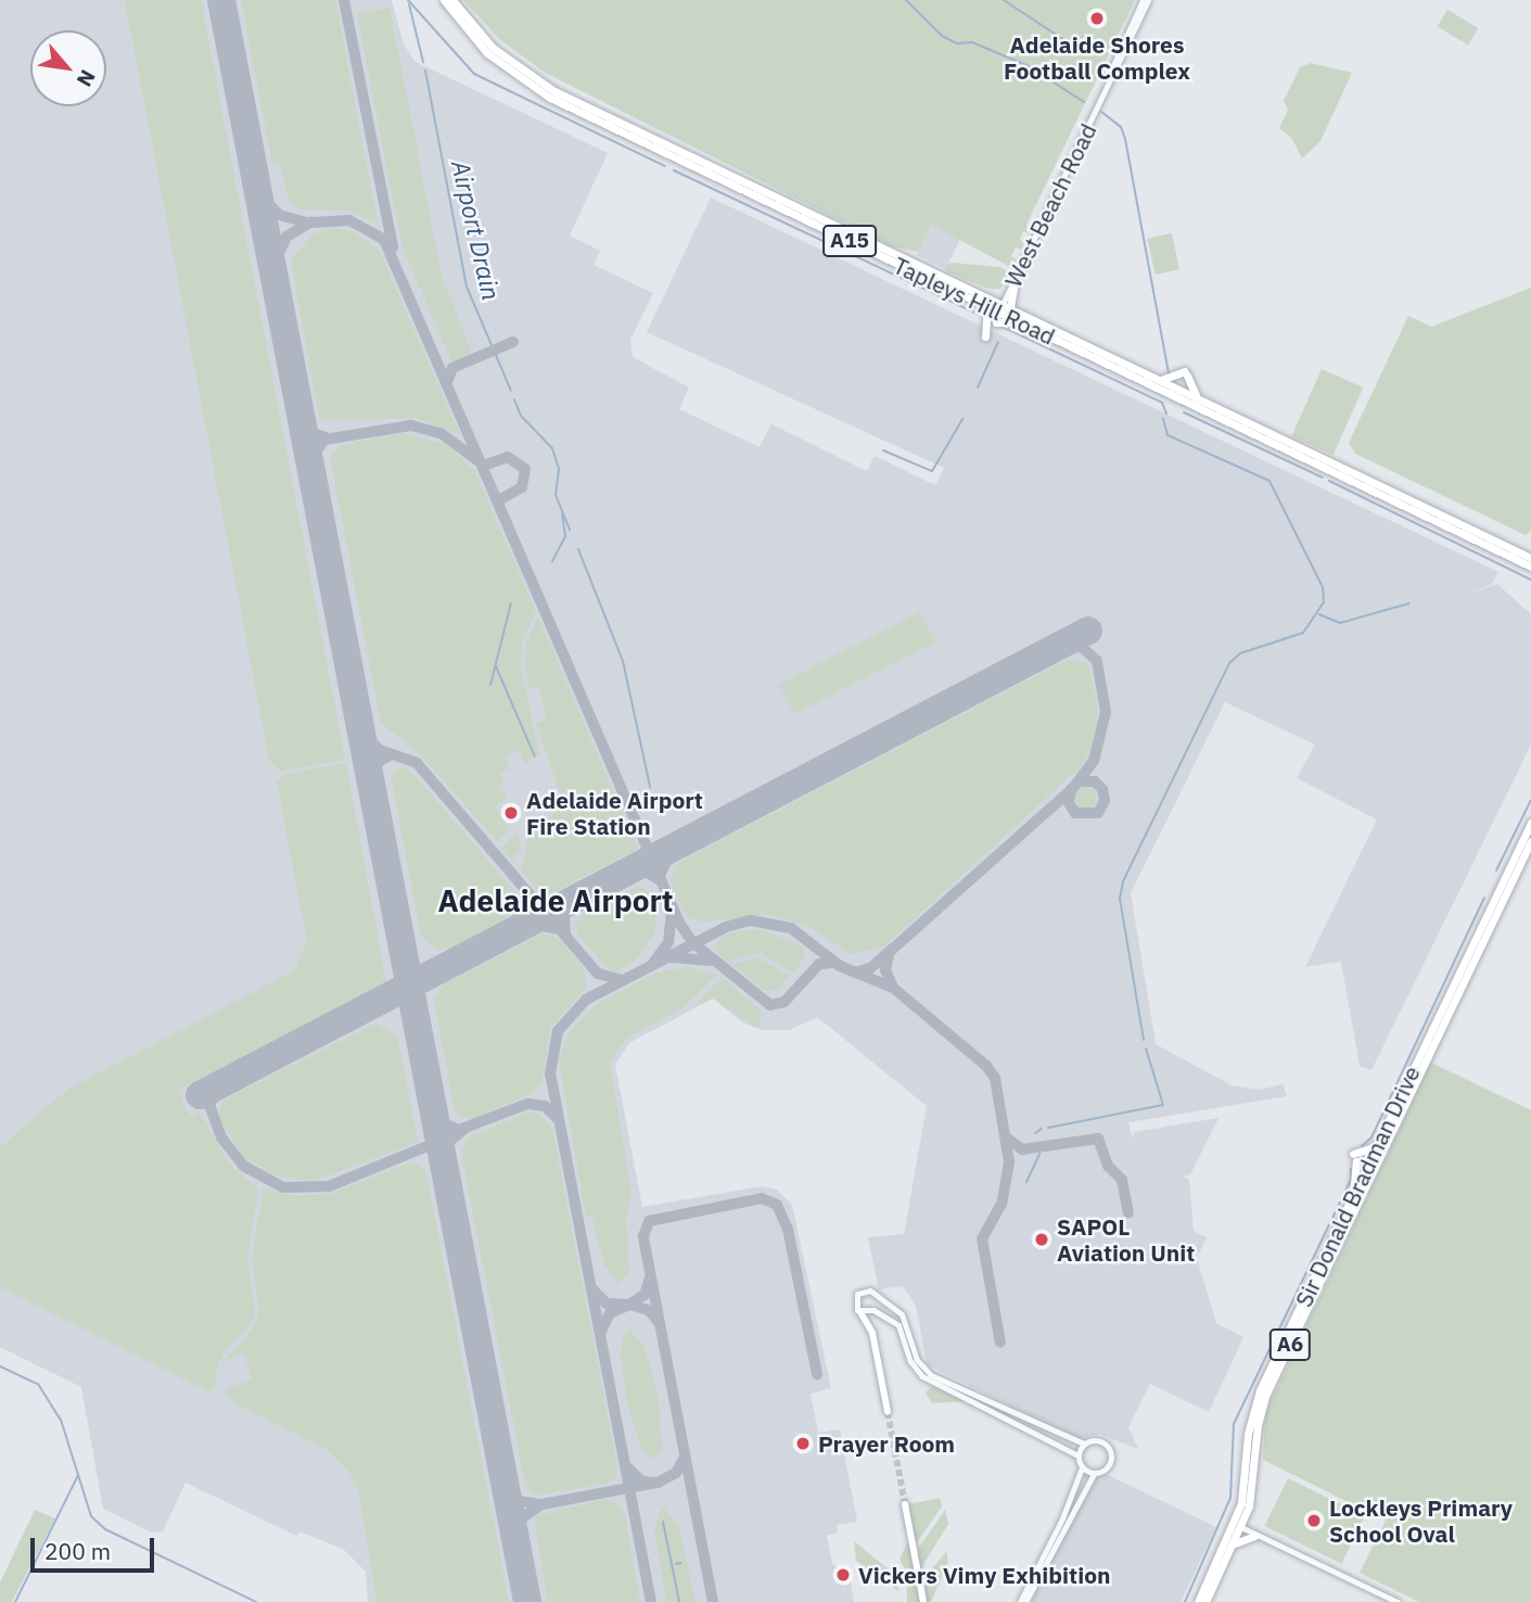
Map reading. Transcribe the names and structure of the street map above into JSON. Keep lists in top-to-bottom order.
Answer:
{
  "streets": {
    "main road": [
      "A15",
      "Tapleys Hill Road",
      "Sir Donald Bradman Drive",
      "A6"
    ],
    "street": ["West Beach Road"]
  },
  "crossings": [
    ["West Beach Road", "Tapleys Hill Road"]
  ],
  "districts": ["Adelaide Airport"],
  "water": ["Airport Drain"],
  "places": [
    "Adelaide Shores Football Complex",
    "Adelaide Airport Fire Station",
    "SAPOL Aviation Unit",
    "Prayer Room",
    "Lockleys Primary School Oval",
    "Vickers Vimy Exhibition"
  ],
  "scale_bar": "200 m",
  "north": "bottom right"
}
